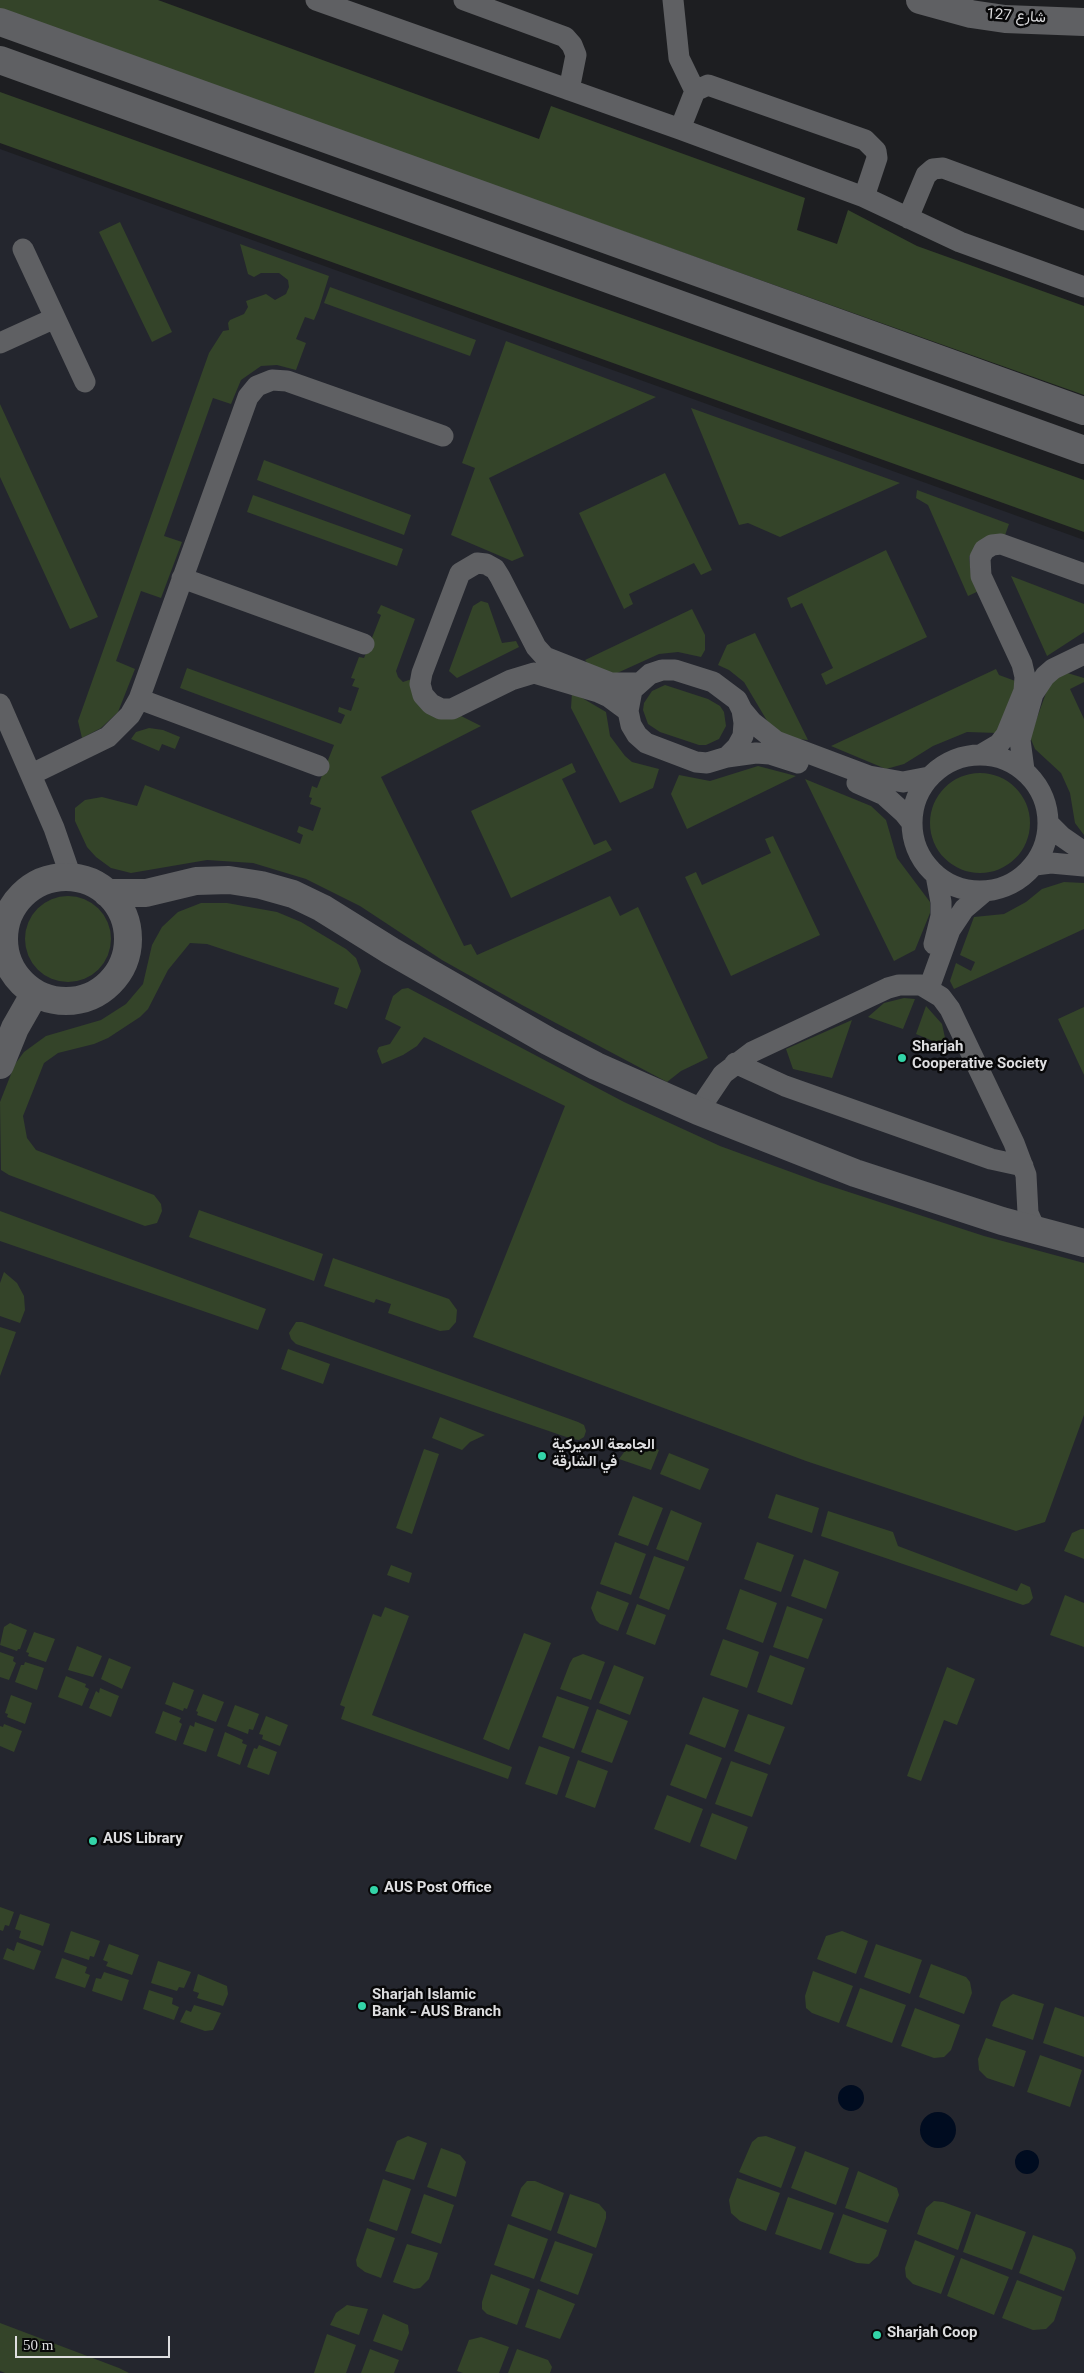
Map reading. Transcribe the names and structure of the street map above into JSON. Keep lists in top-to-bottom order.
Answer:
{
  "streets": {
    "street": ["شارع 127"]
  },
  "places": [
    "Sharjah Cooperative Society",
    "الجامعة الاميركية في الشارقة",
    "AUS Library",
    "AUS Post Office",
    "Sharjah Islamic Bank - AUS Branch",
    "Sharjah Coop"
  ],
  "scale_bar": "50 m"
}
